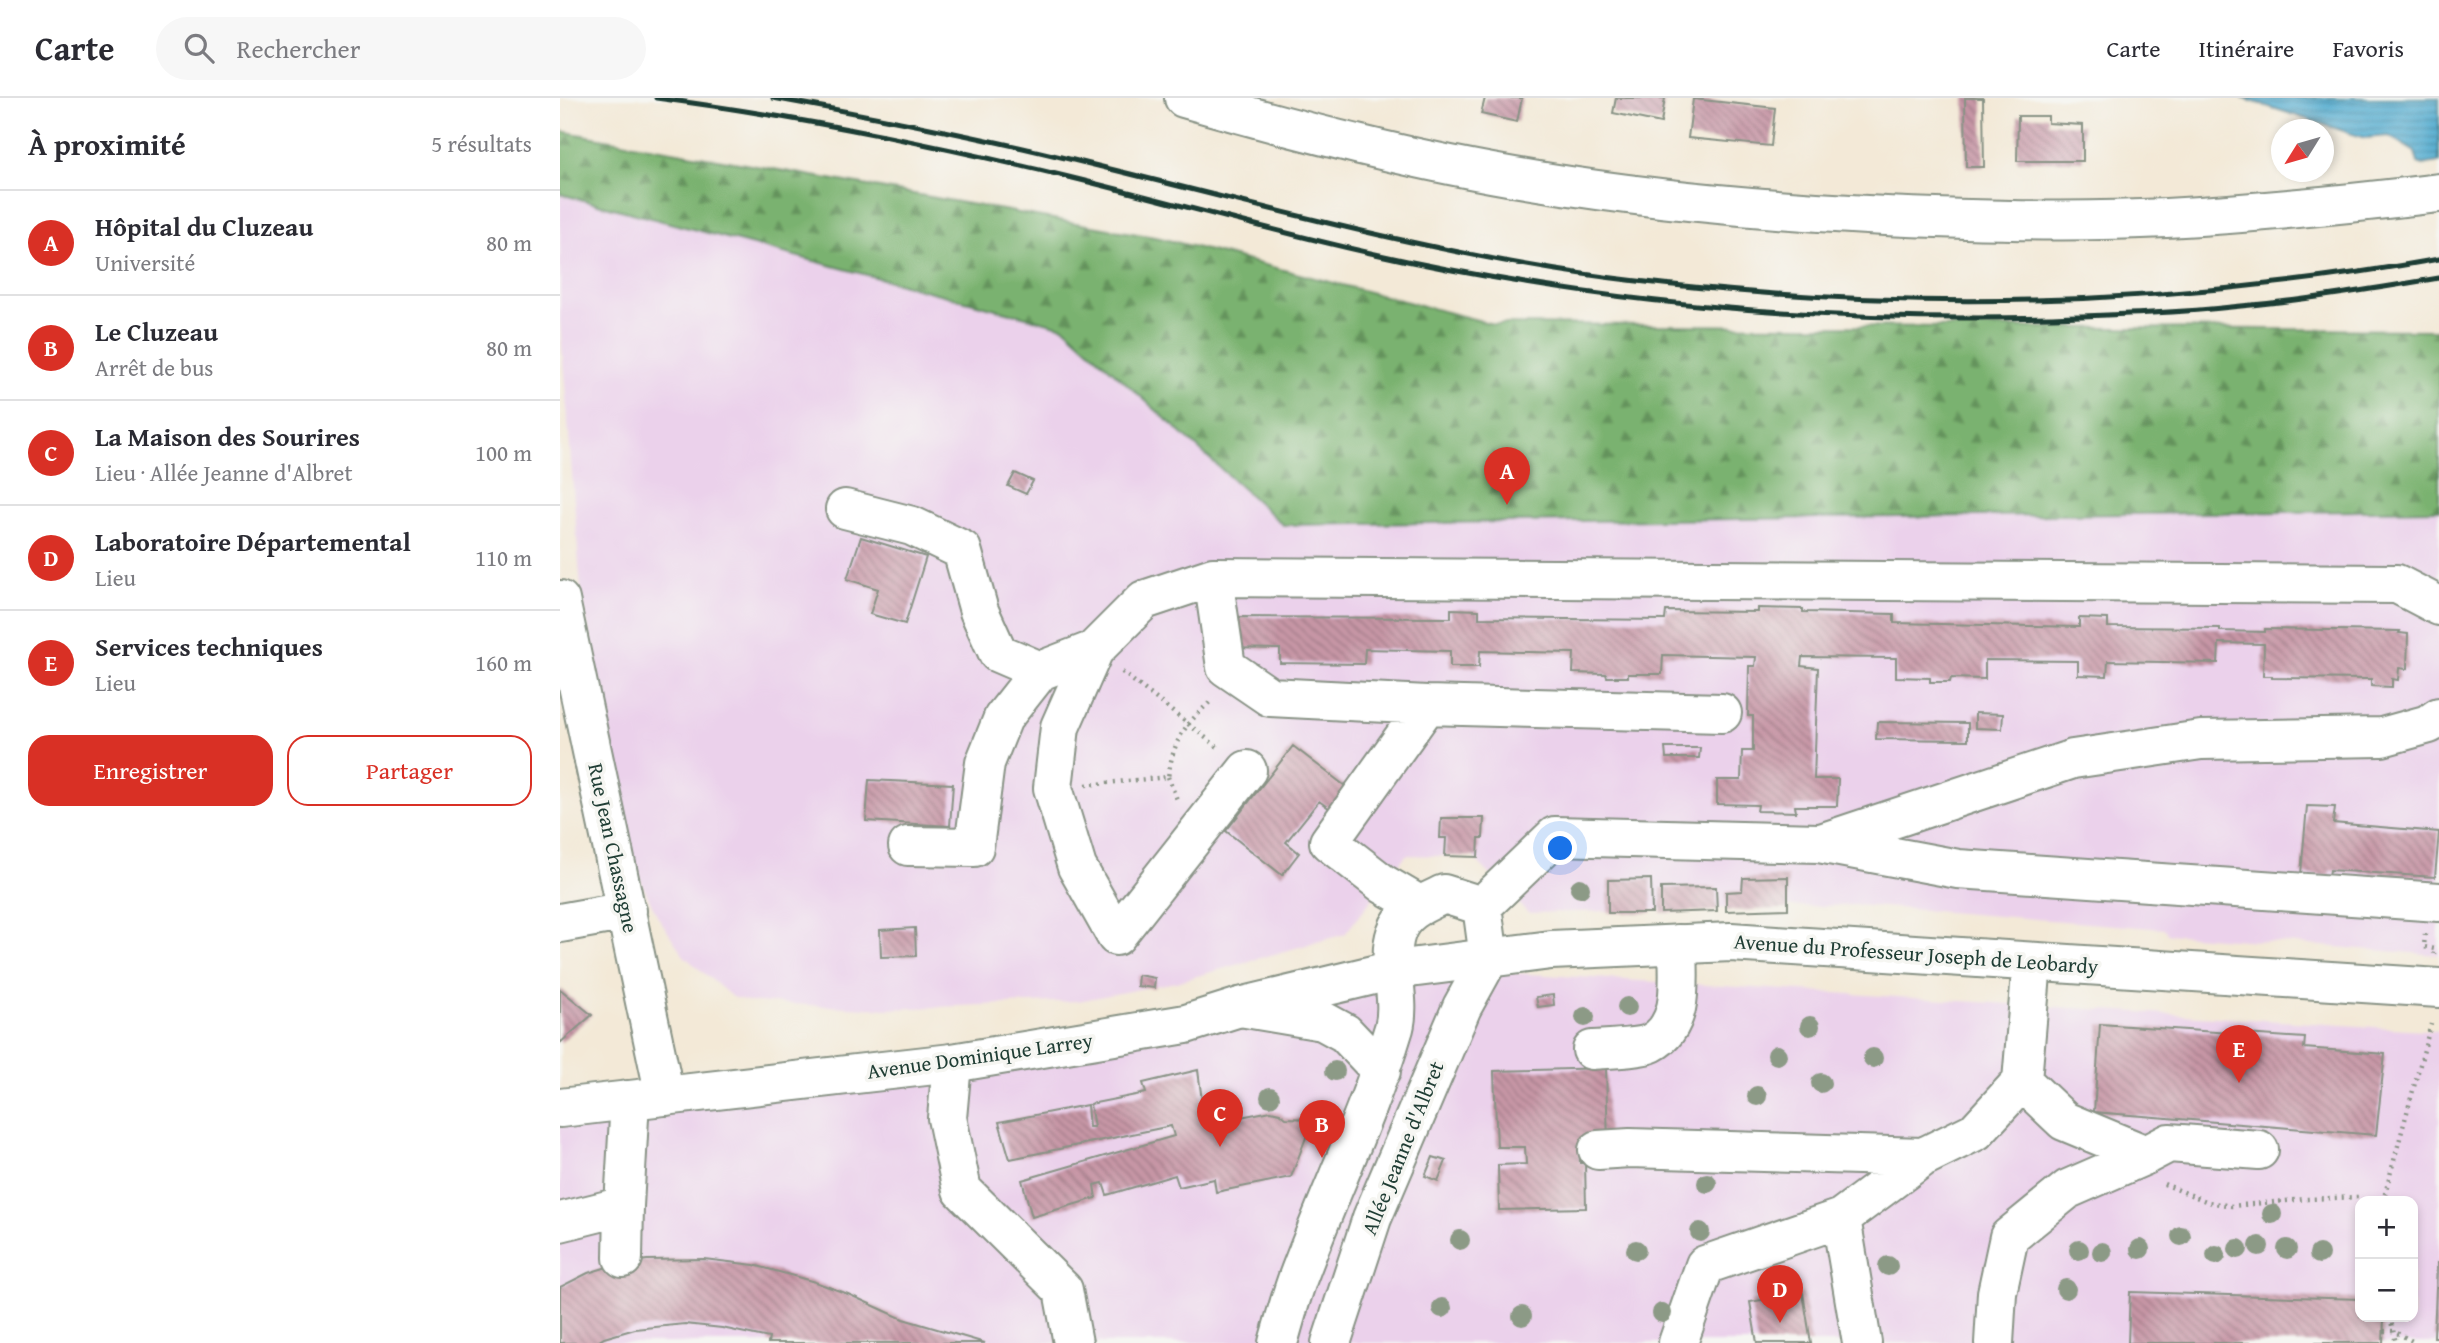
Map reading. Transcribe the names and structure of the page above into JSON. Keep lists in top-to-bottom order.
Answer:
{
  "streets": {
    "main road": [
      "Rue Jean Chassagne",
      "Avenue du Professeur Joseph de Leobardy",
      "Avenue Dominique Larrey",
      "Allée Jeanne d'Albret"
    ]
  },
  "crossings": [
    ["Rue Jean Chassagne", "Avenue Dominique Larrey"],
    ["Avenue du Professeur Joseph de Leobardy", "Avenue Dominique Larrey"],
    ["Avenue du Professeur Joseph de Leobardy", "Allée Jeanne d'Albret"]
  ],
  "north": "bottom left",
  "page": {
    "header": "Carte",
    "search": "Rechercher",
    "nav": ["Carte", "Itinéraire", "Favoris"],
    "heading": ["À proximité", "5 résultats"],
    "list": [
      {
        "mark": "A",
        "name": "Hôpital du Cluzeau",
        "note": "Université",
        "value": "80 m"
      },
      {
        "mark": "B",
        "name": "Le Cluzeau",
        "note": "Arrêt de bus",
        "value": "80 m"
      },
      {
        "mark": "C",
        "name": "La Maison des Sourires",
        "note": "Lieu · Allée Jeanne d'Albret",
        "value": "100 m"
      },
      {
        "mark": "D",
        "name": "Laboratoire Départemental",
        "note": "Lieu",
        "value": "110 m"
      },
      {
        "mark": "E",
        "name": "Services techniques",
        "note": "Lieu",
        "value": "160 m"
      }
    ],
    "pins": [
      "A",
      "E",
      "C",
      "B",
      "D"
    ],
    "buttons": ["Enregistrer", "Partager"],
    "map_buttons": ["+", "−"]
  }
}
